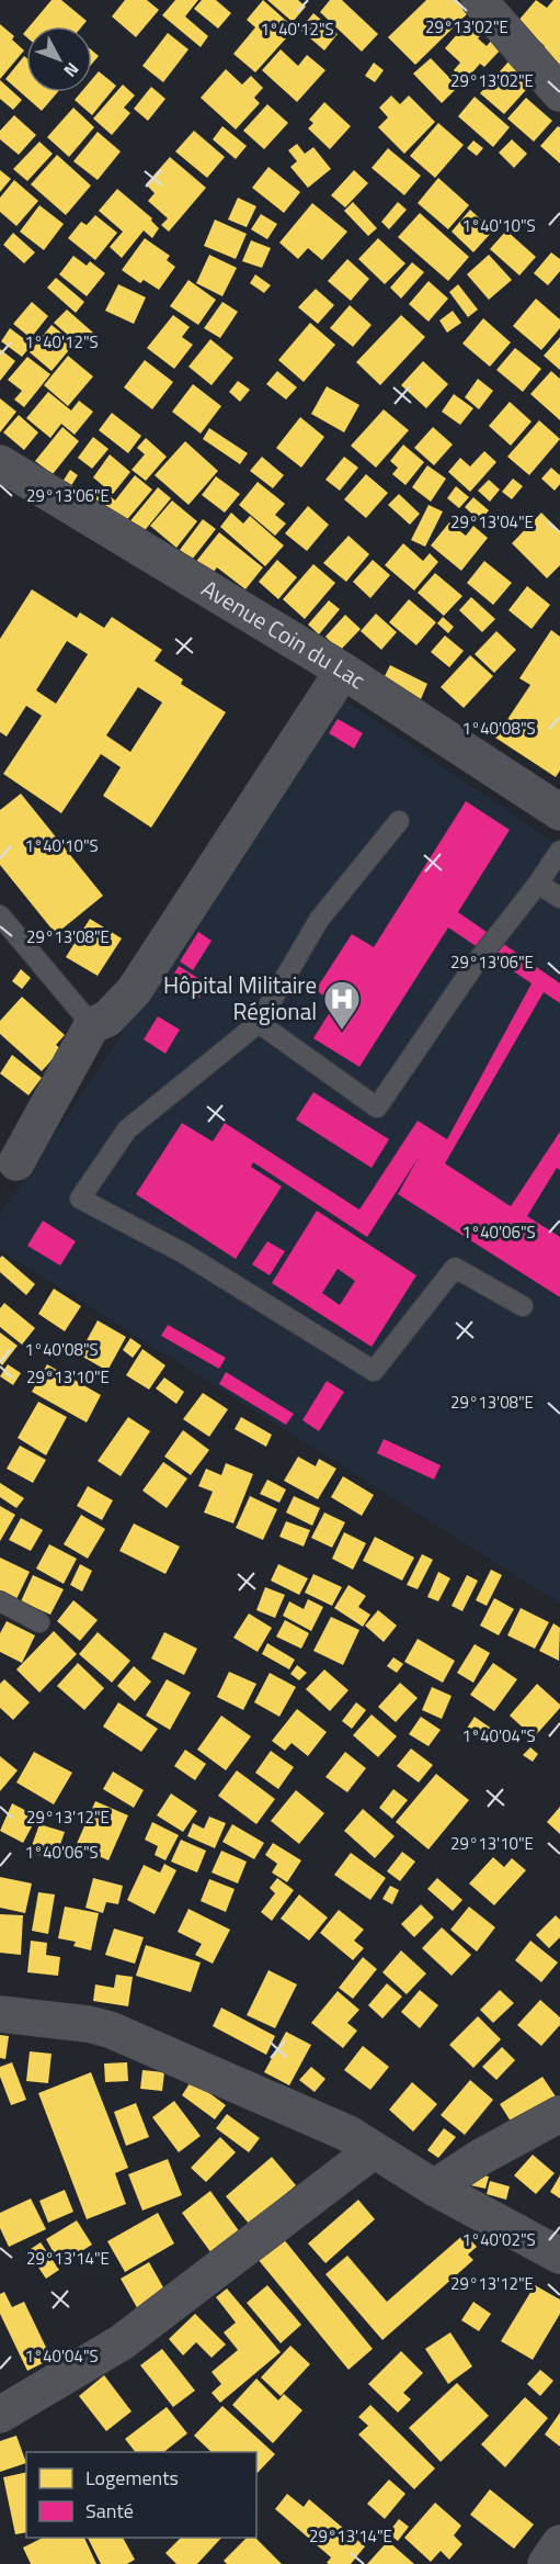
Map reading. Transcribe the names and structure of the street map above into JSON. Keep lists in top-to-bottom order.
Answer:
{
  "streets": {
    "street": ["Avenue Coin du Lac"]
  },
  "places": {
    "hospital": ["Hôpital Militaire Régional"]
  },
  "legend": ["Logements", "Santé"],
  "north": "bottom right",
  "coordinates": [
    "29°13'02\"E",
    "1°40'12\"S",
    "1°40'10\"S",
    "29°13'06\"E",
    "29°13'04\"E",
    "1°40'08\"S",
    "29°13'08\"E",
    "1°40'06\"S",
    "29°13'10\"E",
    "1°40'04\"S",
    "29°13'12\"E",
    "1°40'02\"S",
    "29°13'14\"E"
  ]
}
